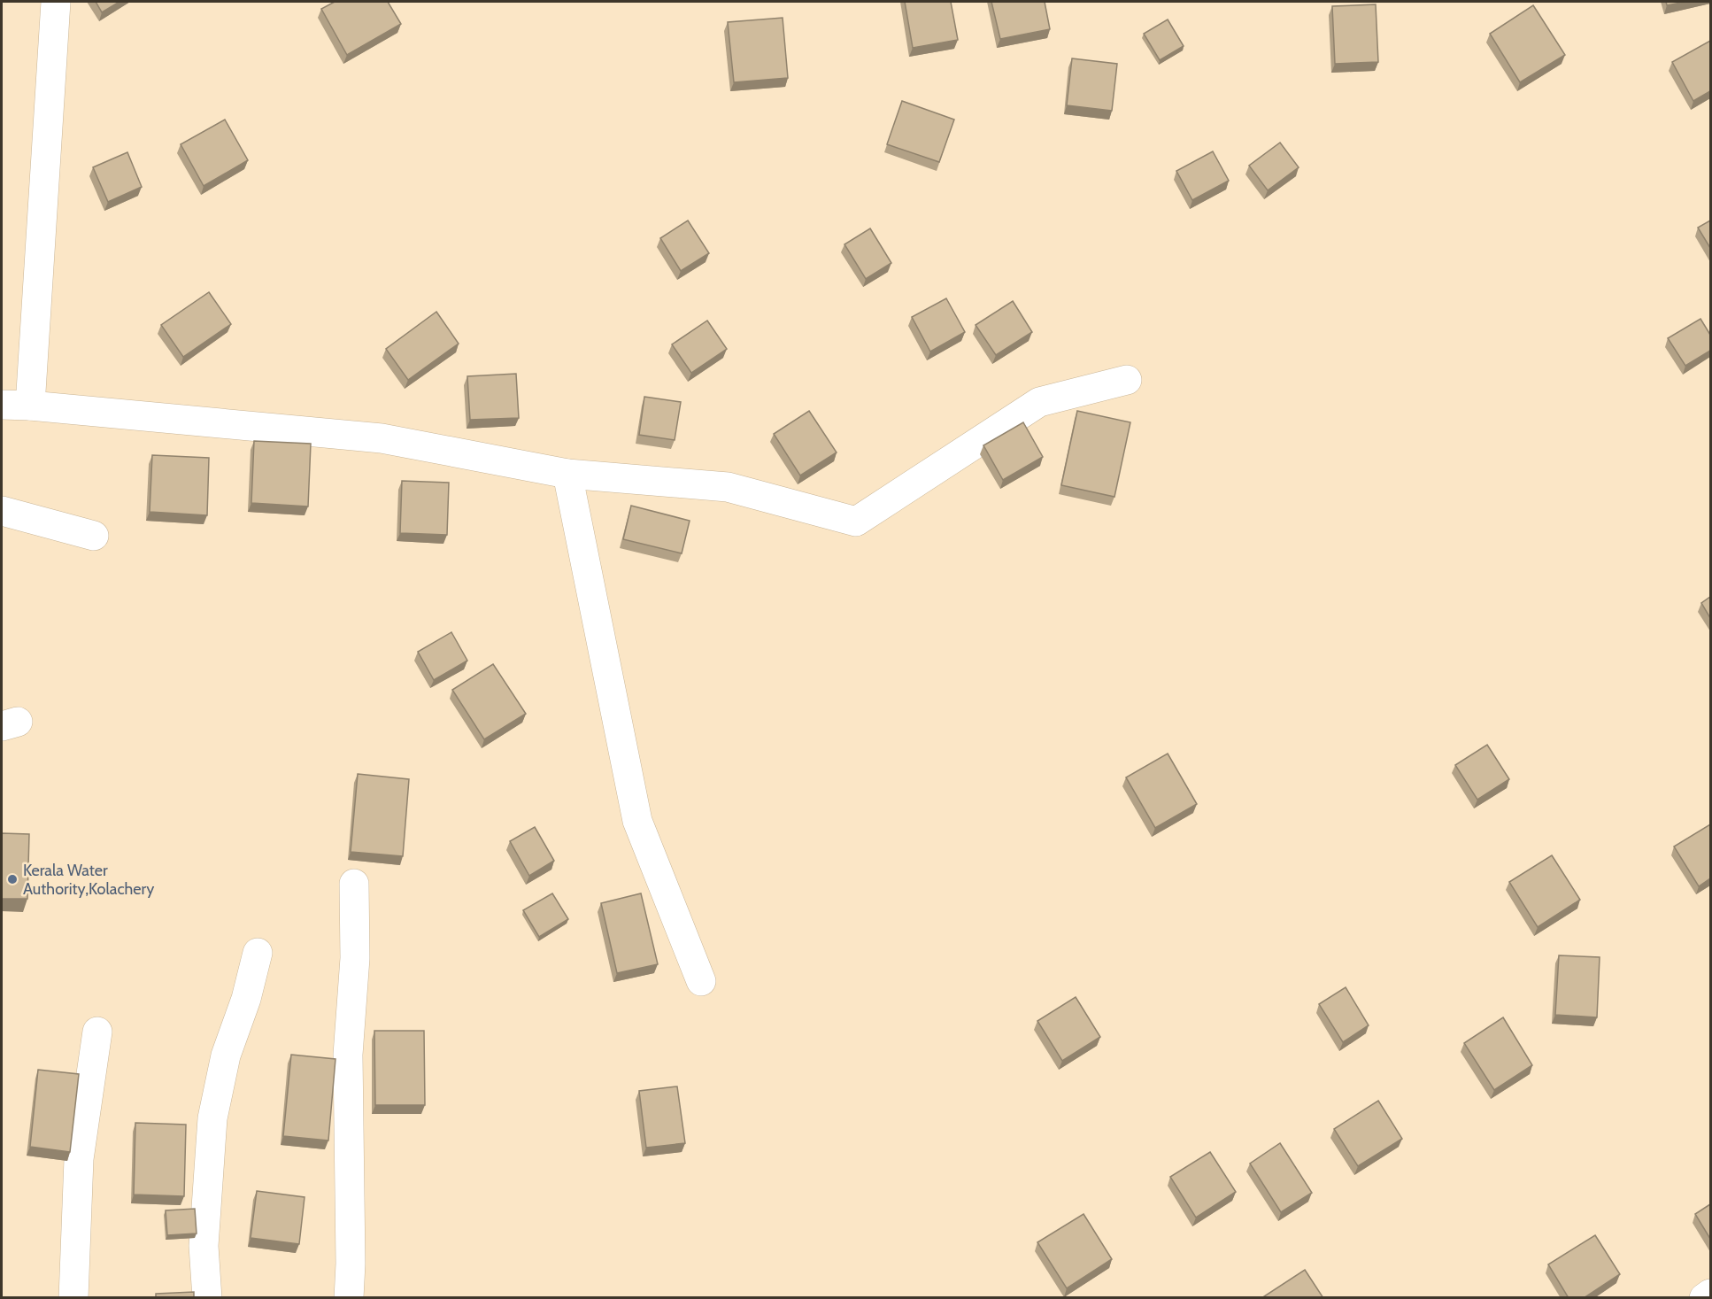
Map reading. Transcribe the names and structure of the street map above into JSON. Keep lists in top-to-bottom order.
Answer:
{
  "places": ["Kerala Water Authority,Kolachery"]
}
